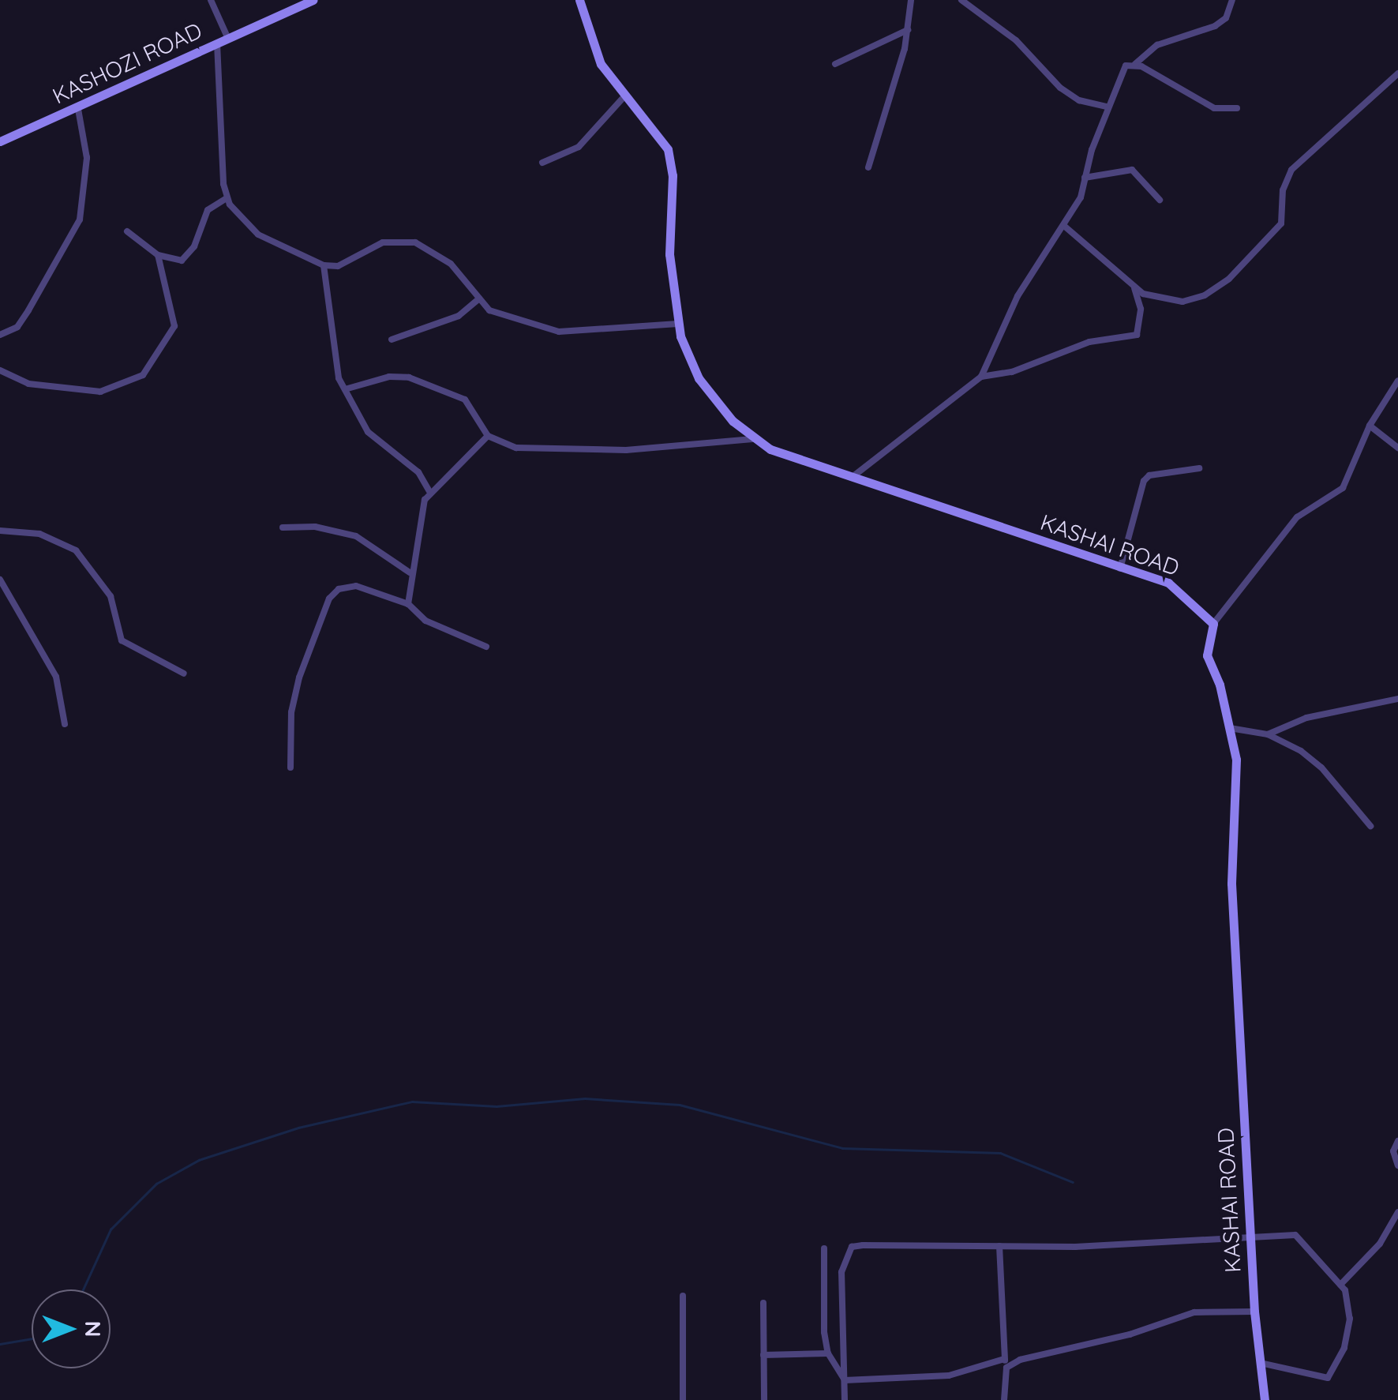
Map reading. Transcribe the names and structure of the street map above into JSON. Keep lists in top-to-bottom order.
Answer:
{
  "streets": {
    "street": ["KASHOZI ROAD", "KASHAI ROAD"]
  },
  "north": "right"
}
